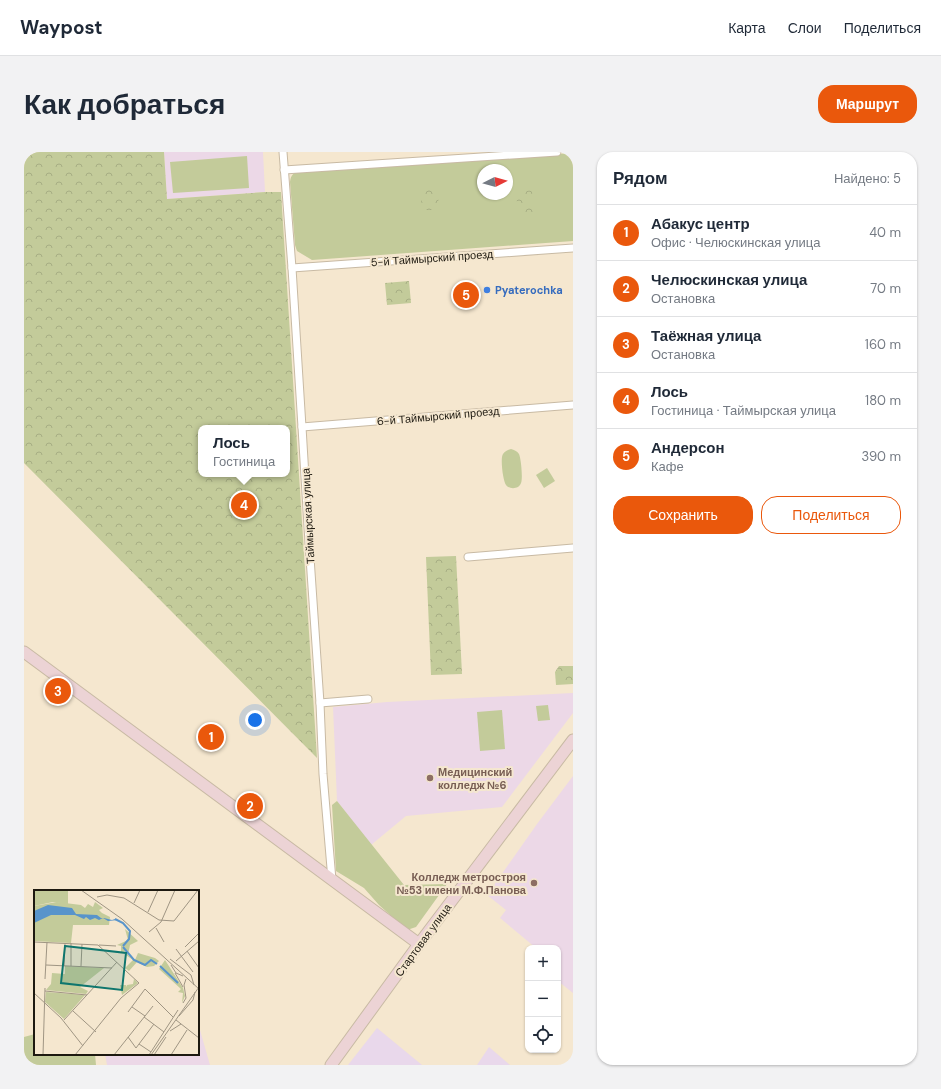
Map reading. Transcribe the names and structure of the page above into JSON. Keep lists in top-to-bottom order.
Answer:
{
  "streets": {
    "street": [
      "5-й Таймырский проезд",
      "6-й Таймырский проезд",
      "Таймырская улица",
      "Стартовая улица"
    ]
  },
  "crossings": [
    ["5-й Таймырский проезд", "Таймырская улица"],
    ["6-й Таймырский проезд", "Таймырская улица"]
  ],
  "places": ["Pyaterochka", "Медицинский колледж №6", "Колледж метростроя №53 имени М.Ф.Панова"],
  "north": "right",
  "page": {
    "header": "Waypost",
    "nav": ["Карта", "Слои", "Поделиться"],
    "buttons": [
      "Маршрут",
      ["Сохранить", "Поделиться"]
    ],
    "title": "Как добраться",
    "heading": ["Рядом", "Найдено: 5"],
    "list": [
      {
        "mark": "1",
        "name": "Абакус центр",
        "note": "Офис · Челюскинская улица",
        "value": "40 m"
      },
      {
        "mark": "2",
        "name": "Челюскинская улица",
        "note": "Остановка",
        "value": "70 m"
      },
      {
        "mark": "3",
        "name": "Таёжная улица",
        "note": "Остановка",
        "value": "160 m"
      },
      {
        "mark": "4",
        "name": "Лось",
        "note": "Гостиница · Таймырская улица",
        "value": "180 m"
      },
      {
        "mark": "5",
        "name": "Андерсон",
        "note": "Кафе",
        "value": "390 m"
      }
    ],
    "pins": [
      "5",
      "4",
      "3",
      "1",
      "2"
    ],
    "popup": ["Лось", "Гостиница"],
    "map_buttons": ["+", "−"]
  }
}
